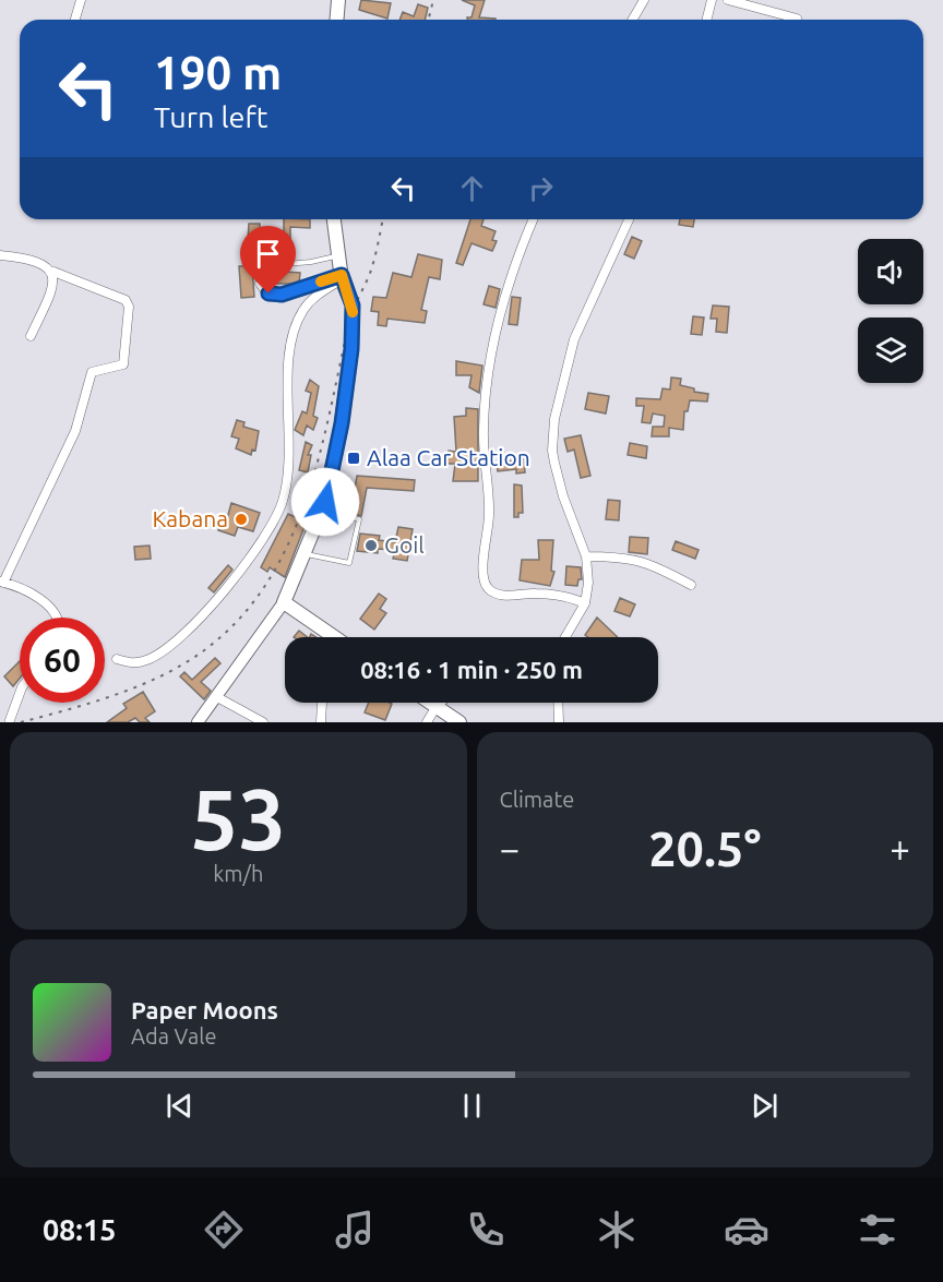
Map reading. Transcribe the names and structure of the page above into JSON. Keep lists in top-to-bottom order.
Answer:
{
  "places": {
    "transit": ["Alaa Car Station"],
    "other": ["Kabana", "Goil"]
  },
  "page": {
    "turn": ["190 m", "Turn left"],
    "limit": "60",
    "trip": "08:16 · 1 min · 250 m",
    "tile": [
      ["53", "km/h"],
      "Climate"
    ],
    "heat": ["−", "20.5°", "+"],
    "song": ["Paper Moons", "Ada Vale"],
    "tabs": "08:15"
  }
}
